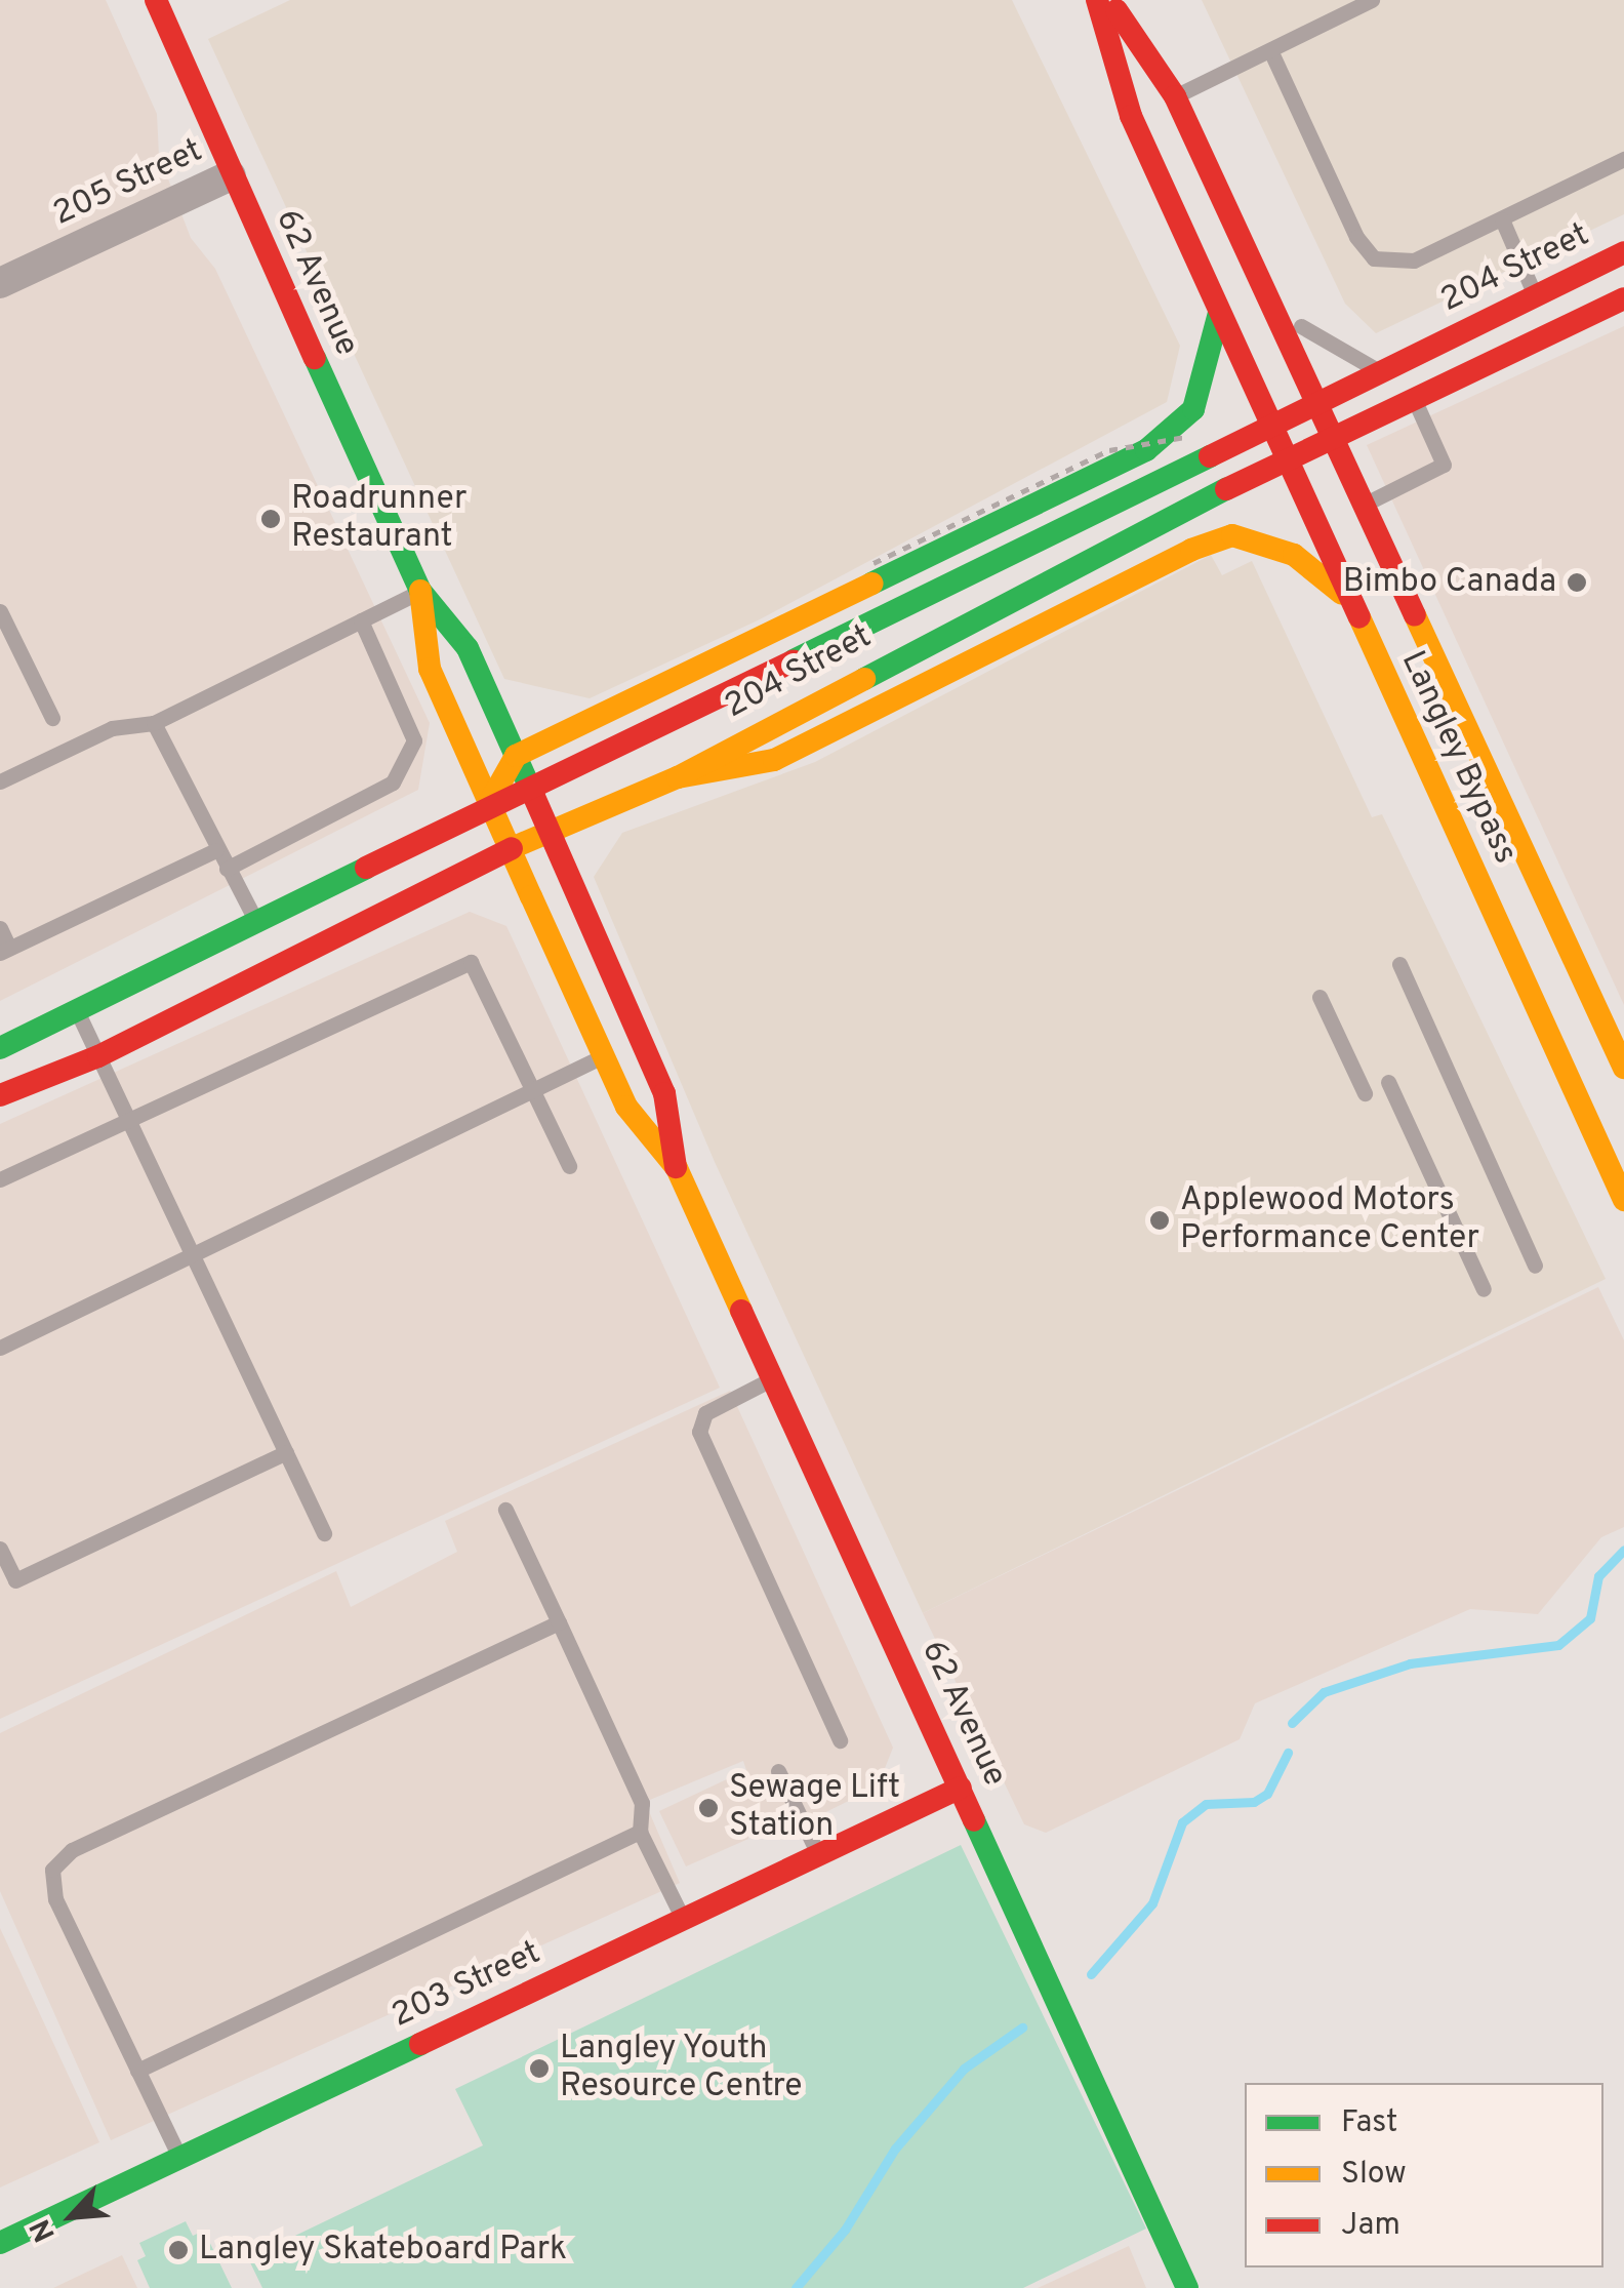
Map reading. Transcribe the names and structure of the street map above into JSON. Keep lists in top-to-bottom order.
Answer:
{
  "streets": {
    "main road": [
      "204 Street",
      "62 Avenue",
      "Langley Bypass",
      "203 Street"
    ],
    "street": ["205 Street"]
  },
  "crossings": [
    ["205 Street", "62 Avenue"],
    ["204 Street", "62 Avenue"],
    ["62 Avenue", "203 Street"]
  ],
  "places": [
    "Roadrunner Restaurant",
    "Bimbo Canada",
    "Applewood Motors Performance Center",
    "Sewage Lift Station",
    "Langley Youth Resource Centre",
    "Langley Skateboard Park"
  ],
  "legend": ["Fast", "Slow", "Jam"],
  "north": "bottom left"
}
